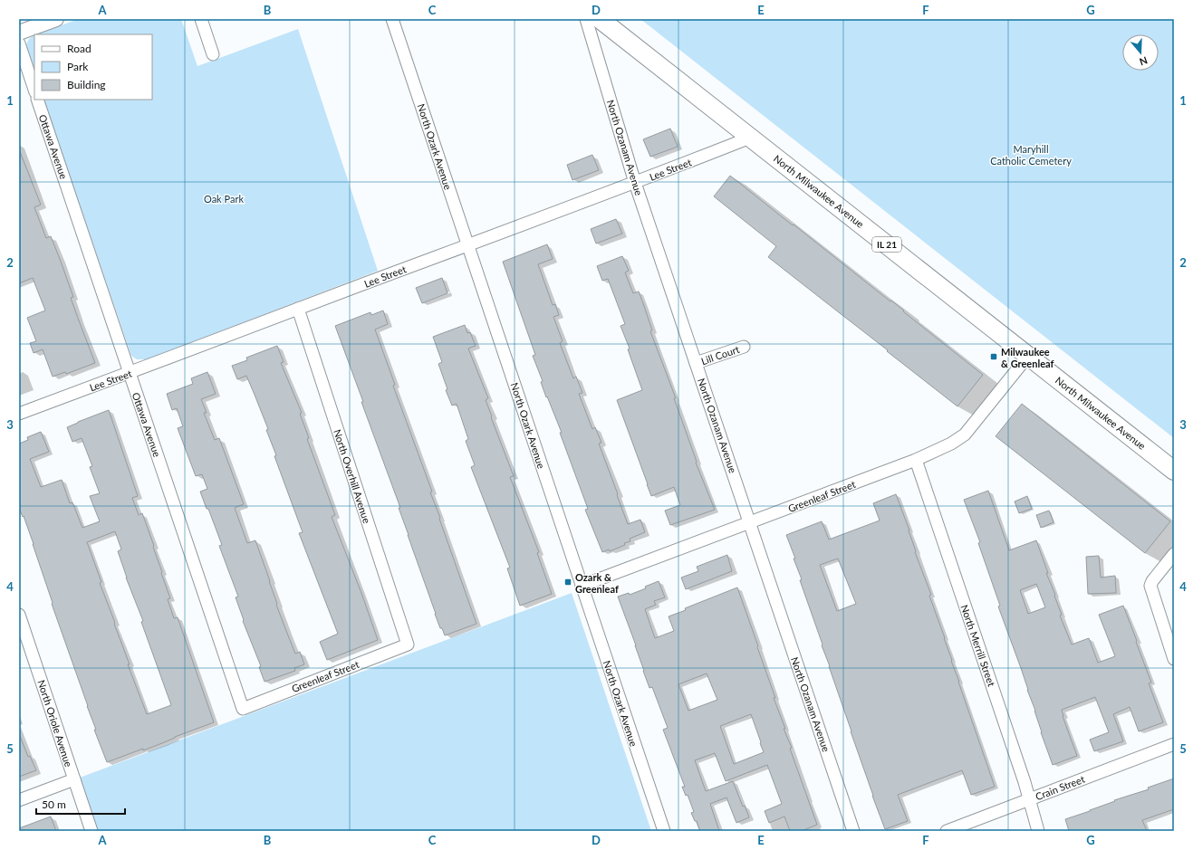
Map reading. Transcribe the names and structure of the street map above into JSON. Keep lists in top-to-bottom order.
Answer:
{
  "streets": {
    "main road": ["North Milwaukee Avenue", "IL 21"],
    "street": [
      "Ottawa Avenue",
      "North Ozark Avenue",
      "North Ozanam Avenue",
      "Lee Street",
      "Lill Court",
      "North Overhill Avenue",
      "Greenleaf Street",
      "North Merrill Street",
      "North Oriole Avenue",
      "Crain Street"
    ]
  },
  "crossings": [
    ["Ottawa Avenue", "Lee Street"],
    ["Ottawa Avenue", "Greenleaf Street"],
    ["North Ozark Avenue", "Lee Street"],
    ["North Ozark Avenue", "Greenleaf Street"],
    ["North Ozanam Avenue", "Lee Street"],
    ["North Ozanam Avenue", "Lill Court"],
    ["North Ozanam Avenue", "Greenleaf Street"],
    ["Lee Street", "North Milwaukee Avenue"],
    ["Lee Street", "North Overhill Avenue"],
    ["North Milwaukee Avenue", "Greenleaf Street"],
    ["North Overhill Avenue", "Greenleaf Street"],
    ["Greenleaf Street", "North Merrill Street"],
    ["North Merrill Street", "Crain Street"]
  ],
  "parks": ["Maryhill Catholic Cemetery", "Oak Park"],
  "places": {
    "transit": ["Milwaukee & Greenleaf", "Ozark & Greenleaf"]
  },
  "legend": ["Road", "Park", "Building"],
  "scale_bar": "50 m",
  "north": "bottom",
  "grid": {
    "columns": [
      "A",
      "B",
      "C",
      "D",
      "E",
      "F",
      "G"
    ],
    "rows": [
      "1",
      "2",
      "3",
      "4",
      "5"
    ]
  }
}
